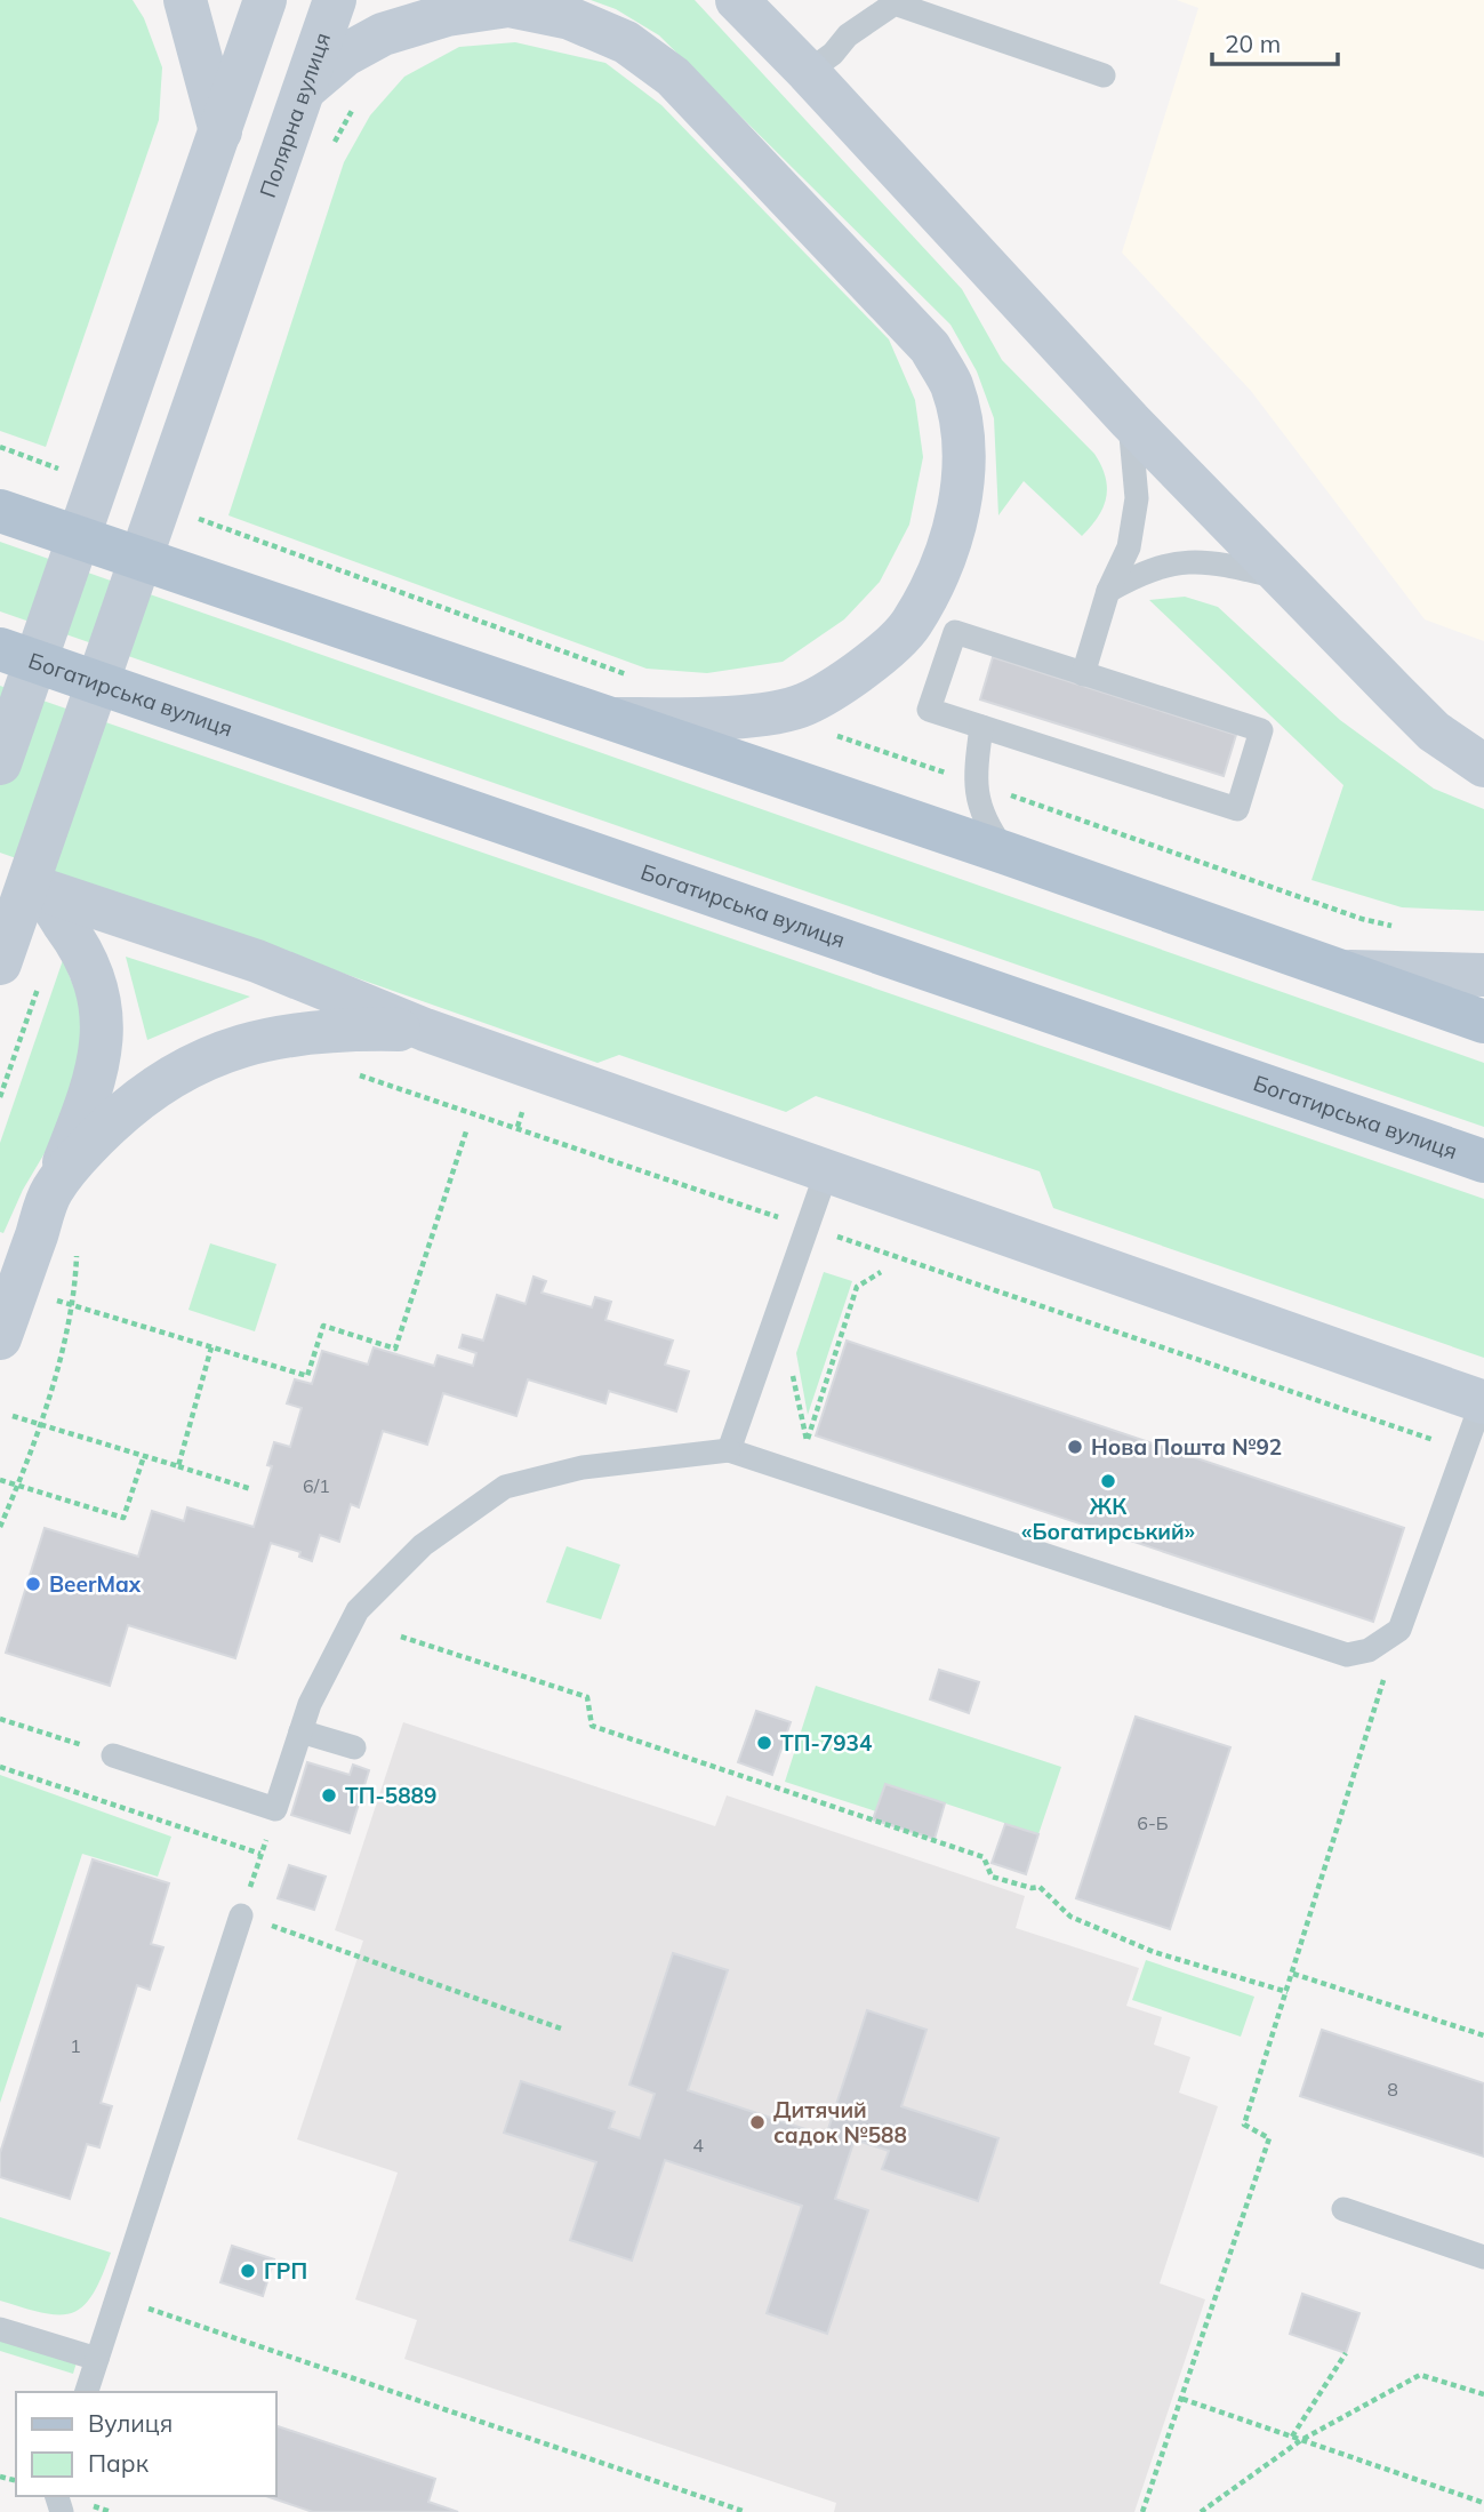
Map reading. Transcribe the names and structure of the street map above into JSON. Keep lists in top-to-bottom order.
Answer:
{
  "streets": {
    "main road": ["Полярна вулиця", "Богатирська вулиця"]
  },
  "places": [
    "Нова Пошта №92",
    "ЖК «Богатирський»",
    "BeerMax",
    "ТП-7934",
    "ТП-5889",
    "Дитячий садок №588",
    "ГРП"
  ],
  "house_numbers": [
    "6/1",
    "6-Б",
    "1",
    "8",
    "4"
  ],
  "legend": ["Вулиця", "Парк"],
  "scale_bar": "20 m"
}
